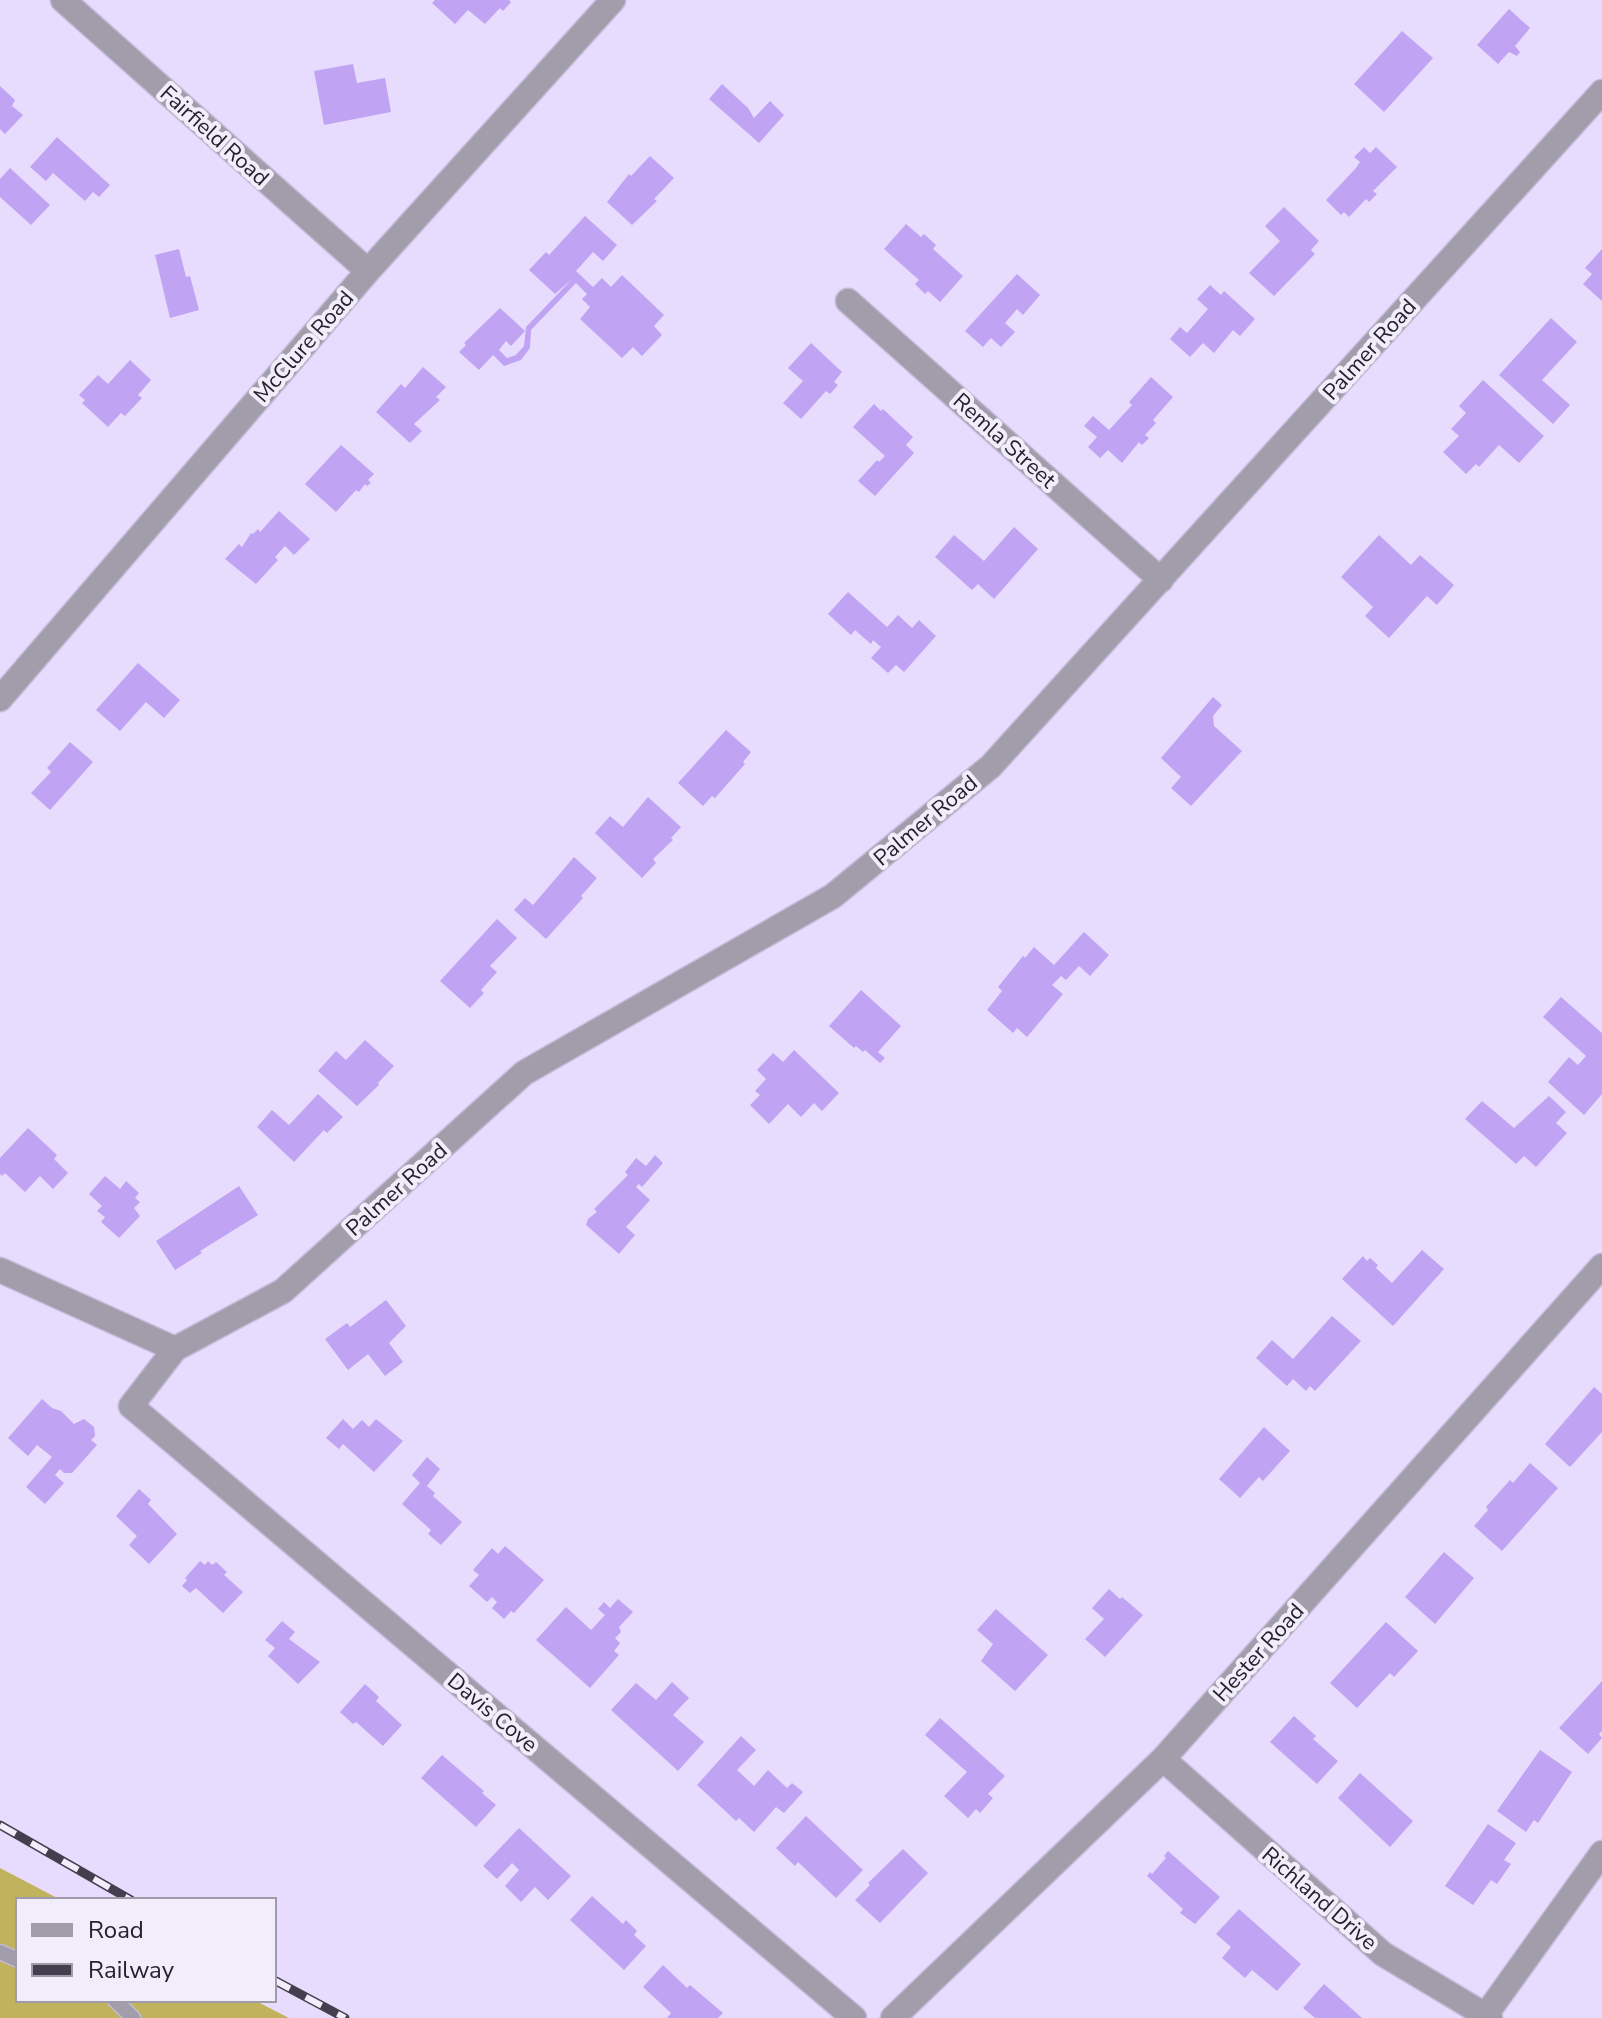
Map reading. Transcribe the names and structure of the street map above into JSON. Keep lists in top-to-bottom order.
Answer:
{
  "streets": {
    "street": [
      "Fairfield Road",
      "McClure Road",
      "Palmer Road",
      "Remla Street",
      "Hester Road",
      "Davis Cove",
      "Richland Drive"
    ]
  },
  "crossings": [
    ["Fairfield Road", "McClure Road"],
    ["Palmer Road", "Remla Street"],
    ["Palmer Road", "Davis Cove"],
    ["Hester Road", "Richland Drive"]
  ],
  "legend": ["Road", "Railway"]
}
